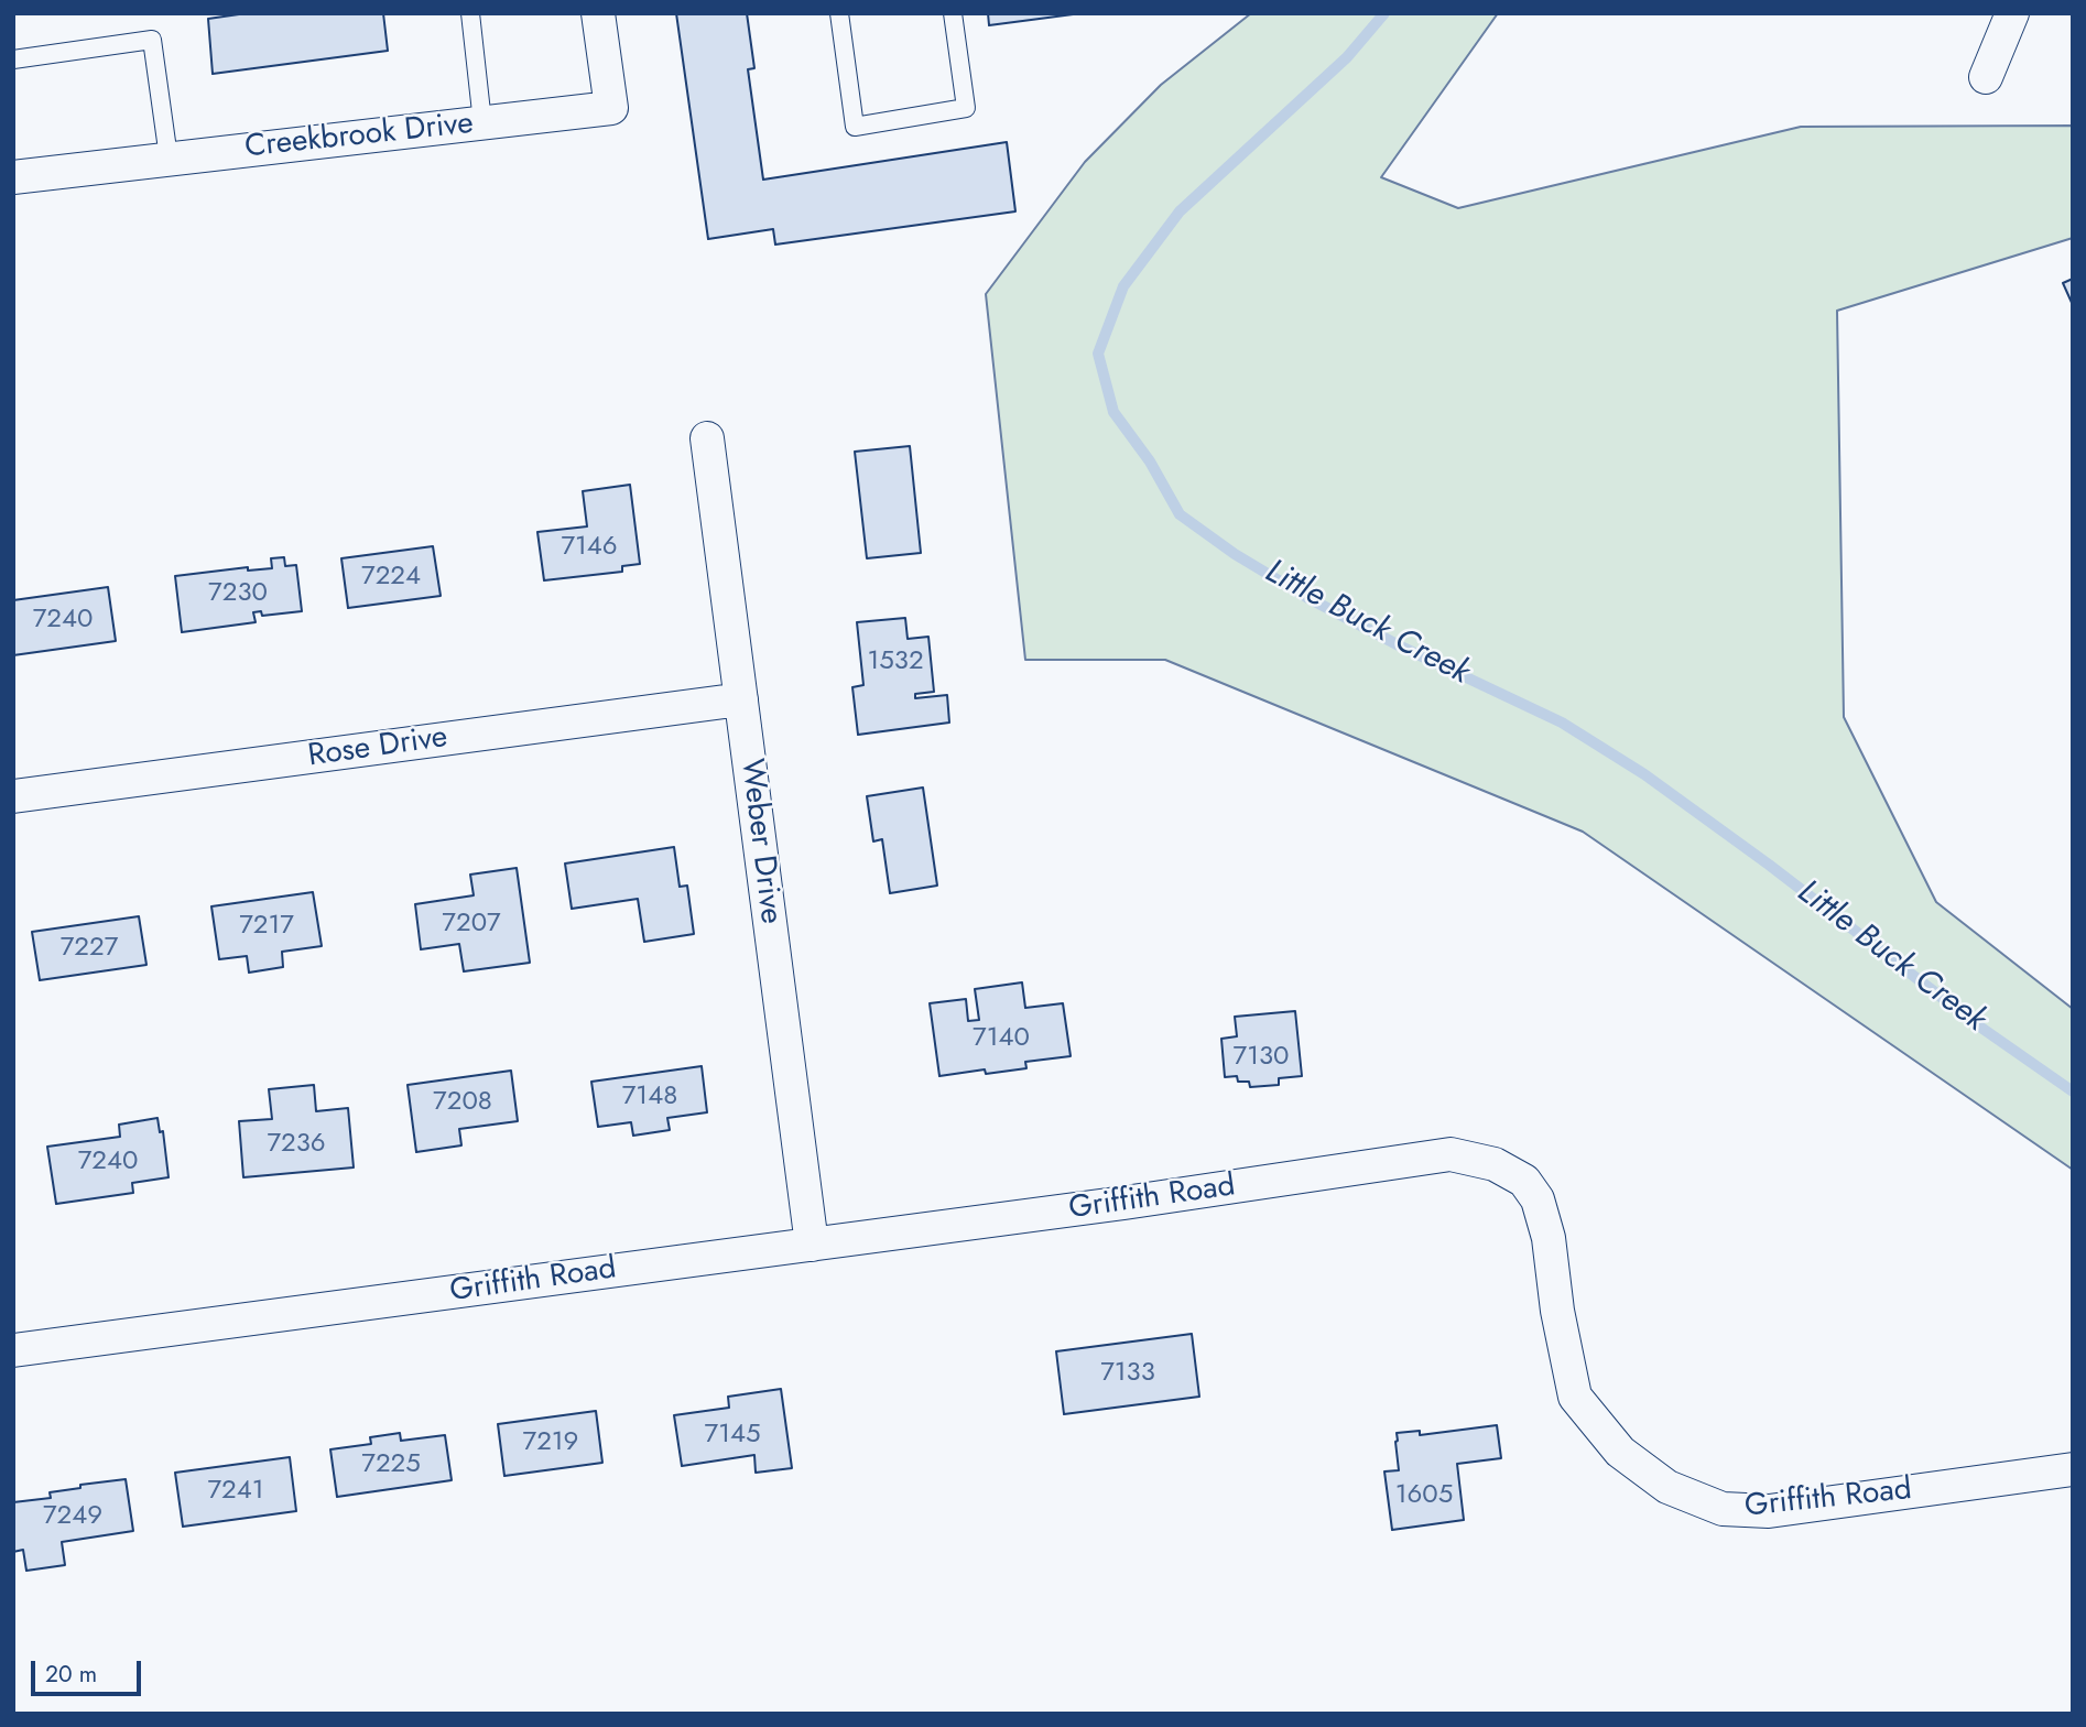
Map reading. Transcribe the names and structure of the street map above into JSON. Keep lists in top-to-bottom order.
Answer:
{
  "streets": {
    "street": [
      "Creekbrook Drive",
      "Rose Drive",
      "Weber Drive",
      "Griffith Road"
    ]
  },
  "crossings": [
    ["Rose Drive", "Weber Drive"],
    ["Weber Drive", "Griffith Road"]
  ],
  "water": ["Little Buck Creek"],
  "house_numbers": [
    "7146",
    "7224",
    "7230",
    "7240",
    "1532",
    "7207",
    "7217",
    "7227",
    "7140",
    "7130",
    "7148",
    "7208",
    "7236",
    "7240",
    "7133",
    "7145",
    "7219",
    "7225",
    "7241",
    "1605",
    "7249"
  ],
  "scale_bar": "20 m"
}
